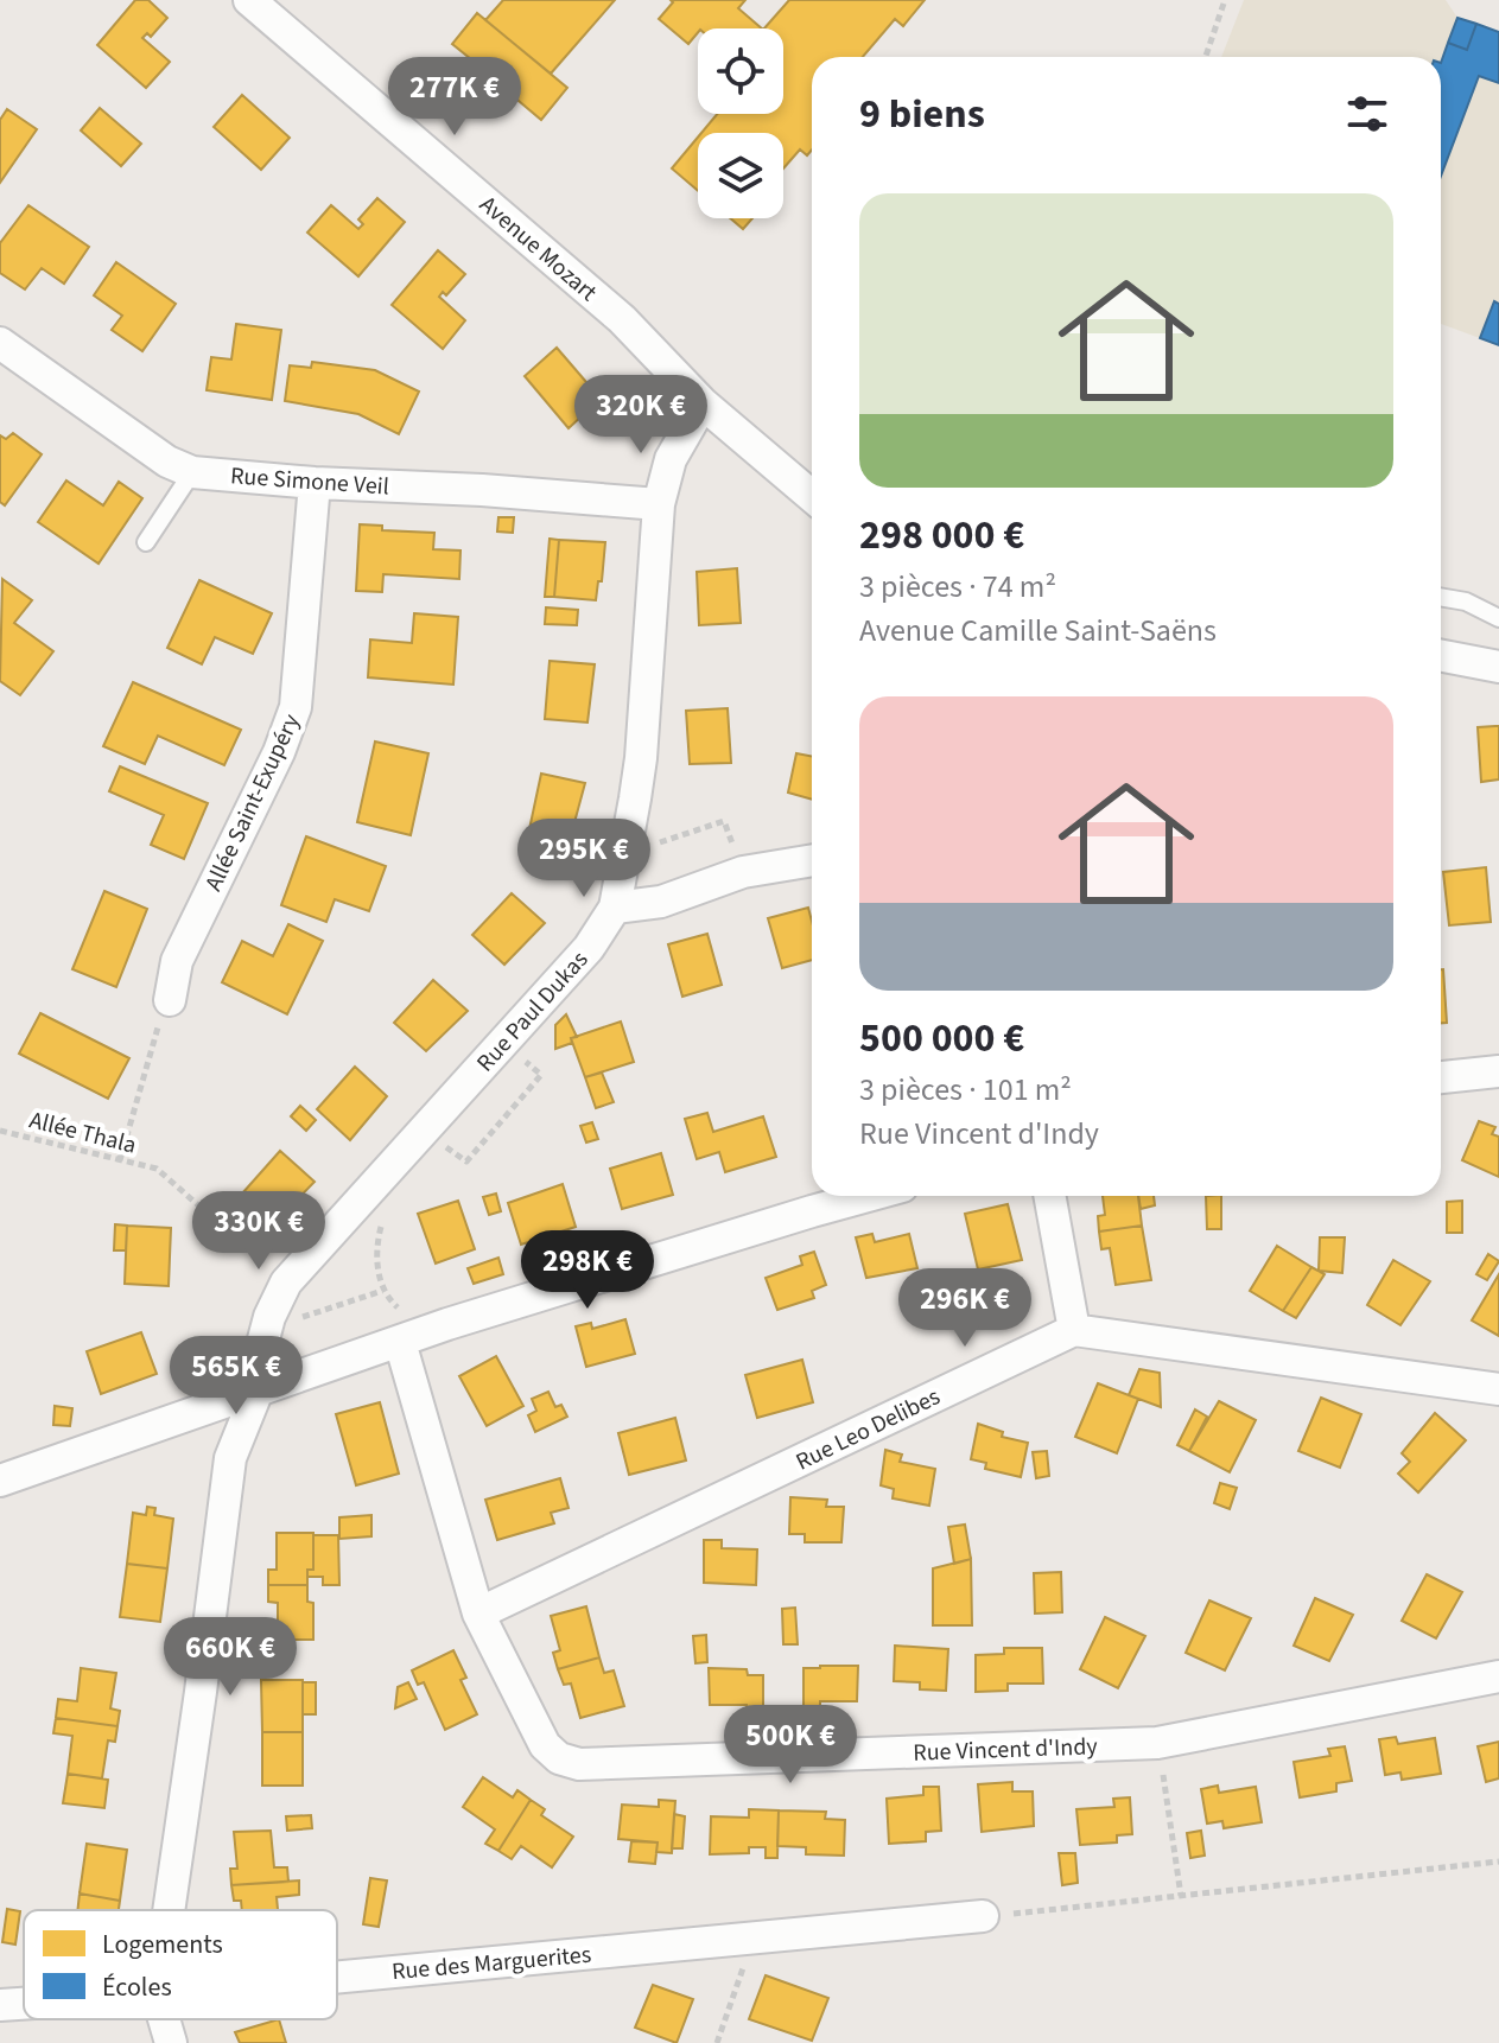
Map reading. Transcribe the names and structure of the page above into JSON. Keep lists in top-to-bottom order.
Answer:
{
  "streets": {
    "street": [
      "Avenue Mozart",
      "Rue Simone Veil",
      "Allée Saint-Exupéry",
      "Rue Paul Dukas",
      "Rue Leo Delibes",
      "Rue Vincent d'Indy",
      "Rue des Marguerites"
    ],
    "path": ["Allée Thala"]
  },
  "crossings": [
    ["Avenue Mozart", "Rue Paul Dukas"],
    ["Rue Simone Veil", "Allée Saint-Exupéry"],
    ["Rue Simone Veil", "Rue Paul Dukas"],
    ["Rue Paul Dukas", "Allée Thala"],
    ["Rue Leo Delibes", "Rue Vincent d'Indy"]
  ],
  "legend": ["Logements", "Écoles"],
  "page": {
    "price": [
      "277K €",
      "320K €",
      "295K €",
      "330K €",
      "298K €",
      "296K €",
      "565K €",
      "660K €",
      "500K €"
    ],
    "heading": "9 biens",
    "list": [
      {
        "name": "298 000 €",
        "note": "3 pièces · 74 m² · Avenue Camille Saint-Saëns"
      },
      {
        "name": "500 000 €",
        "note": "3 pièces · 101 m² · Rue Vincent d'Indy"
      }
    ]
  }
}
